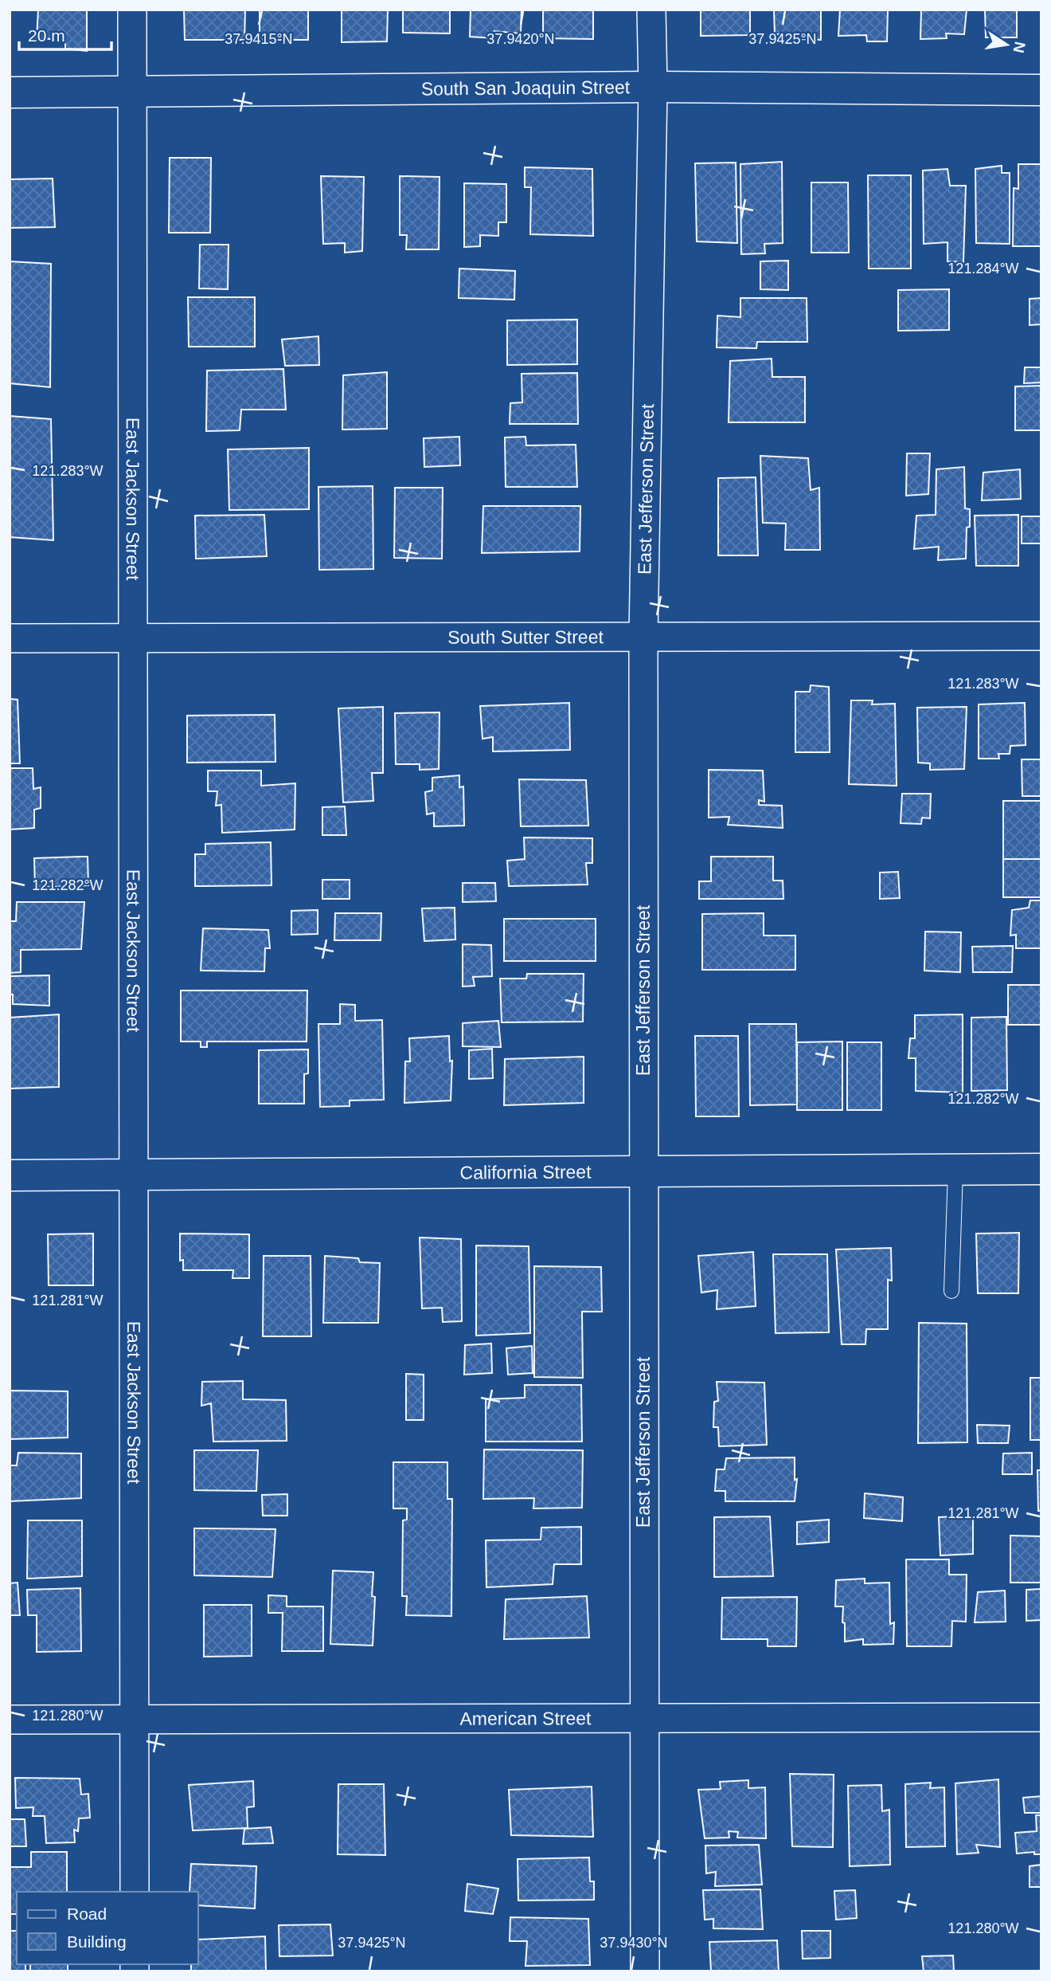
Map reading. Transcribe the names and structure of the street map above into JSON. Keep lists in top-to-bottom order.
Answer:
{
  "streets": {
    "street": [
      "South San Joaquin Street",
      "East Jefferson Street",
      "East Jackson Street",
      "South Sutter Street",
      "California Street",
      "American Street"
    ]
  },
  "crossings": [
    ["South San Joaquin Street", "East Jefferson Street"],
    ["South San Joaquin Street", "East Jackson Street"],
    ["East Jefferson Street", "South Sutter Street"],
    ["East Jefferson Street", "California Street"],
    ["East Jefferson Street", "American Street"],
    ["East Jackson Street", "South Sutter Street"],
    ["East Jackson Street", "California Street"],
    ["East Jackson Street", "American Street"]
  ],
  "legend": ["Road", "Building"],
  "scale_bar": "20 m",
  "north": "right",
  "coordinates": [
    "37.9415°N",
    "37.9420°N",
    "37.9425°N",
    "121.284°W",
    "121.283°W",
    "121.282°W",
    "121.281°W",
    "121.280°W",
    "37.9430°N"
  ]
}
